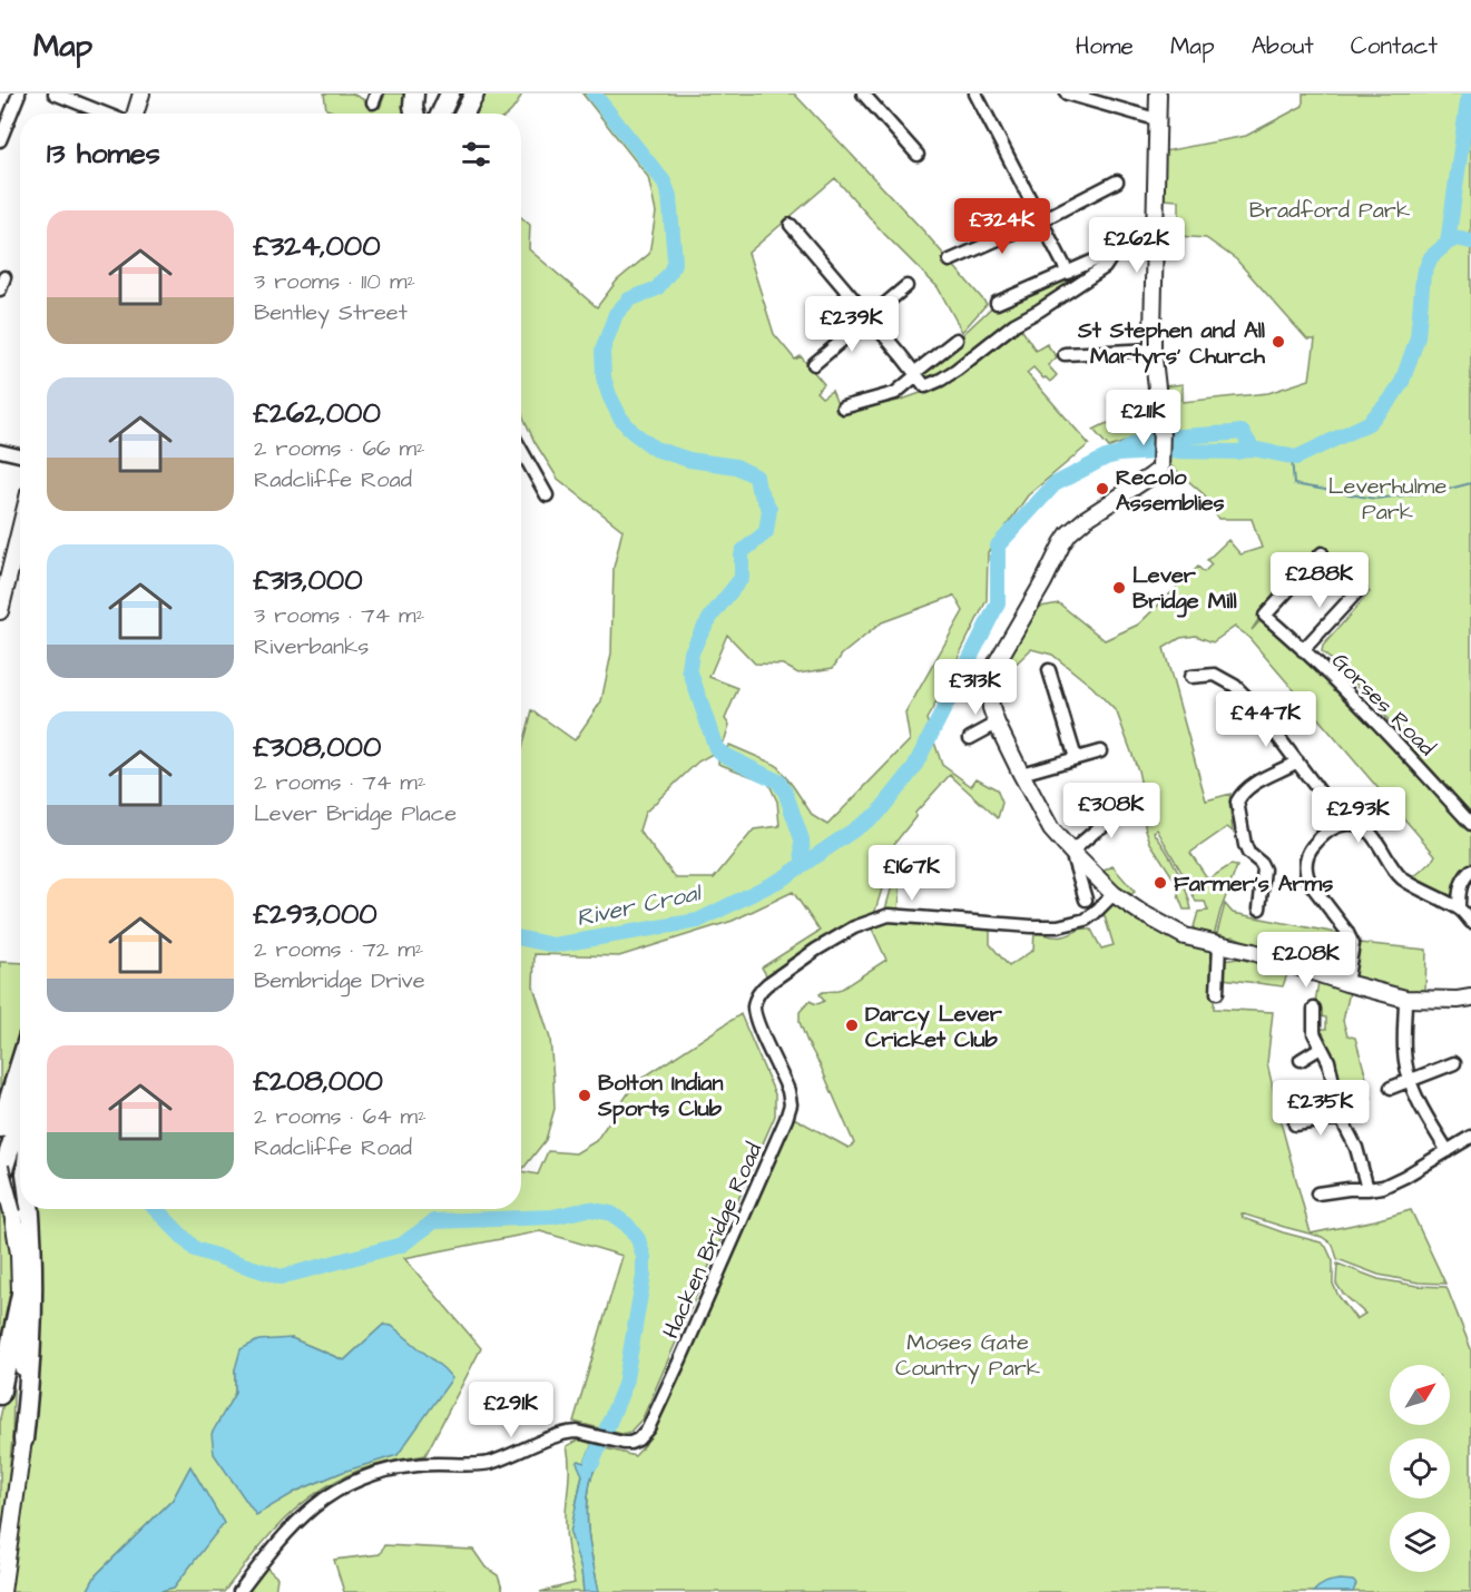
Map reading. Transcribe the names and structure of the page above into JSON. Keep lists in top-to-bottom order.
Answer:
{
  "streets": {
    "street": ["Gorses Road", "Hacken Bridge Road"]
  },
  "water": ["River Croal"],
  "parks": ["Bradford Park", "Leverhulme Park", "Moses Gate Country Park"],
  "places": [
    "St Stephen and All Martyrs' Church",
    "Recolo Assemblies",
    "Lever Bridge Mill",
    "Farmer's Arms",
    "Darcy Lever Cricket Club",
    "Bolton Indian Sports Club"
  ],
  "north": "top right",
  "page": {
    "header": "Map",
    "nav": [
      "Home",
      "Map",
      "About",
      "Contact"
    ],
    "heading": "13 homes",
    "list": [
      {
        "name": "£324,000",
        "note": "3 rooms · 110 m² · Bentley Street"
      },
      {
        "name": "£262,000",
        "note": "2 rooms · 66 m² · Radcliffe Road"
      },
      {
        "name": "£313,000",
        "note": "3 rooms · 74 m² · Riverbanks"
      },
      {
        "name": "£308,000",
        "note": "2 rooms · 74 m² · Lever Bridge Place"
      },
      {
        "name": "£293,000",
        "note": "2 rooms · 72 m² · Bembridge Drive"
      },
      {
        "name": "£208,000",
        "note": "2 rooms · 64 m² · Radcliffe Road"
      }
    ],
    "price": [
      "£324K",
      "£262K",
      "£239K",
      "£211K",
      "£288K",
      "£313K",
      "£447K",
      "£308K",
      "£293K",
      "£167K",
      "£208K",
      "£235K",
      "£291K"
    ]
  }
}
